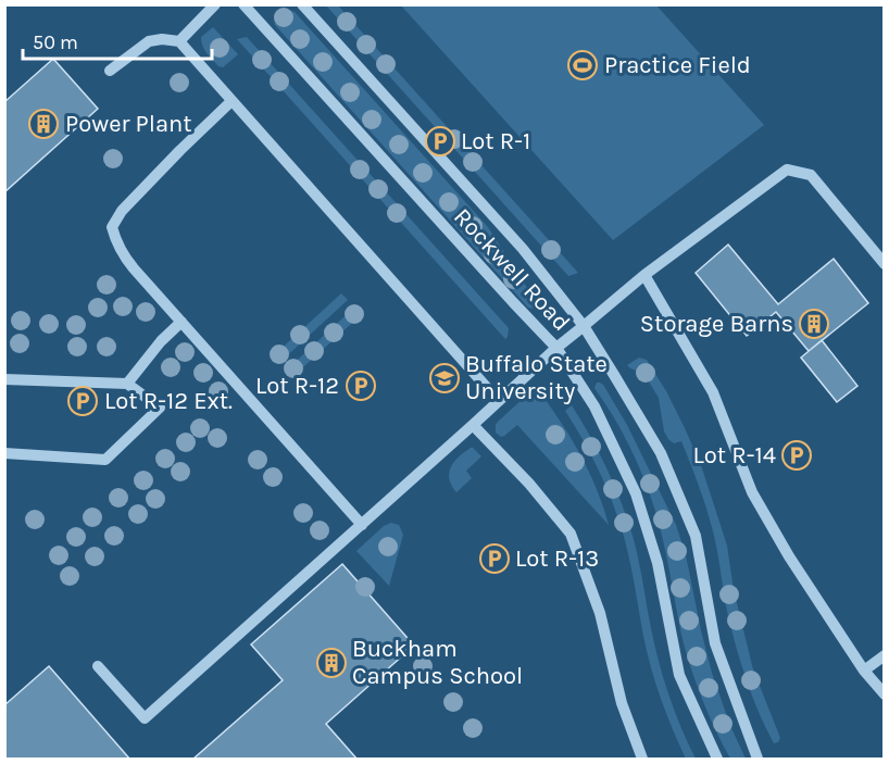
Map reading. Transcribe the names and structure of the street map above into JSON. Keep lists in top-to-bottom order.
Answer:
{
  "streets": {
    "street": ["Rockwell Road"]
  },
  "places": {
    "sports": ["Practice Field"],
    "building": ["Power Plant", "Storage Barns", "Buckham Campus School"],
    "parking": [
      "Lot R-1",
      "Lot R-12",
      "Lot R-12 Ext.",
      "Lot R-14",
      "Lot R-13"
    ],
    "school or university": ["Buffalo State University"]
  },
  "scale_bar": "50 m"
}
